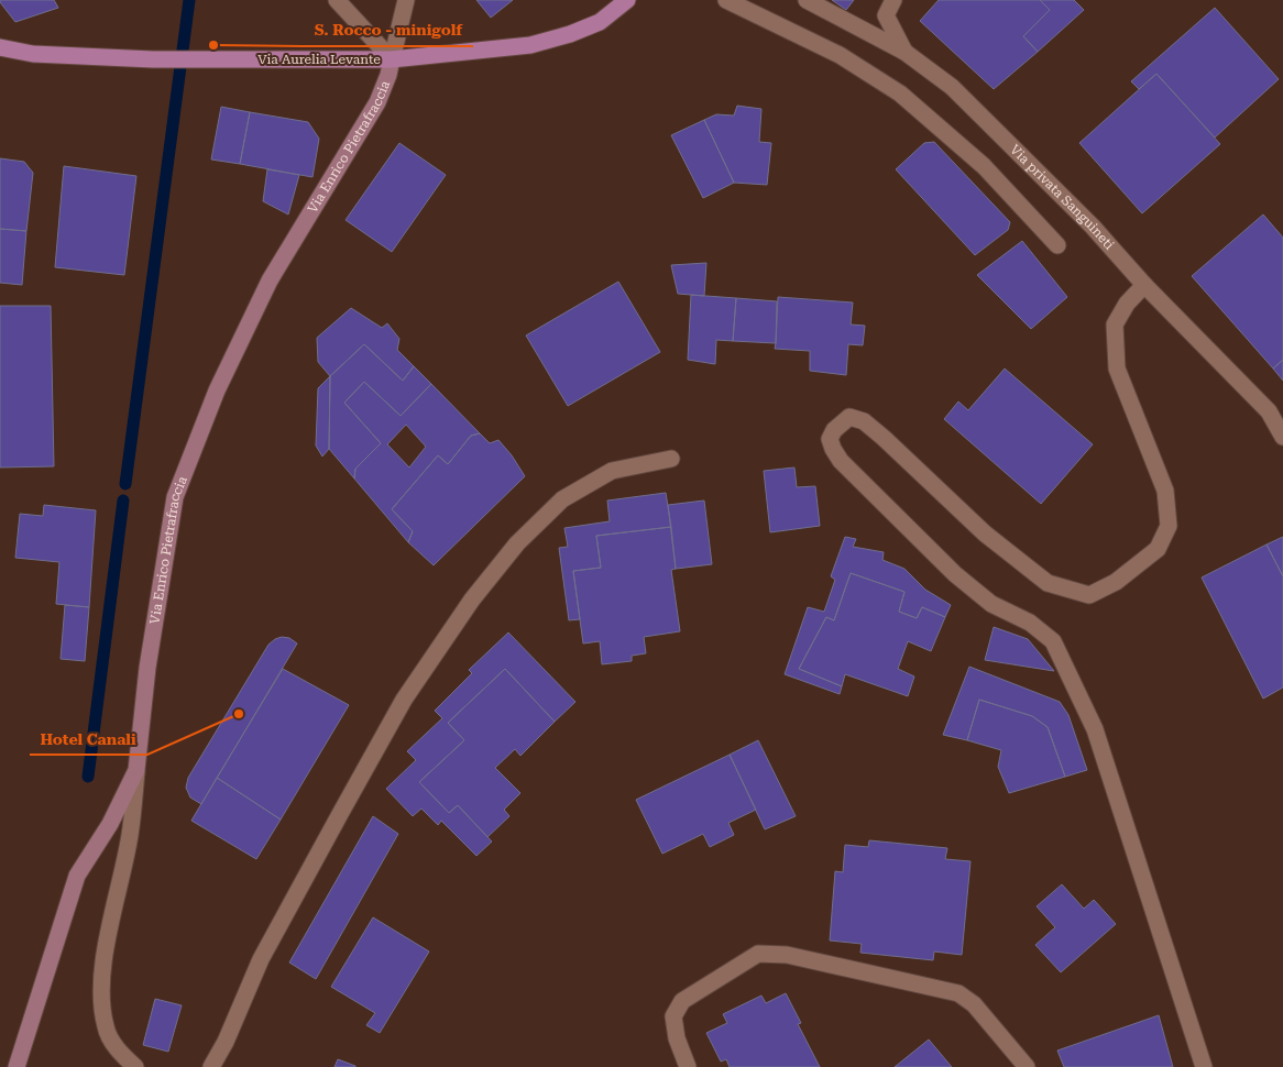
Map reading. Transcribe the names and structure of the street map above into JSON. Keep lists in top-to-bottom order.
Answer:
{
  "streets": {
    "main road": ["Via Aurelia Levante"],
    "street": ["Via Enrico Pietrafraccia", "Via privata Sanguineti"]
  },
  "crossings": [
    ["Via Aurelia Levante", "Via Enrico Pietrafraccia"]
  ],
  "places": ["S. Rocco - minigolf", "Hotel Canali"]
}
